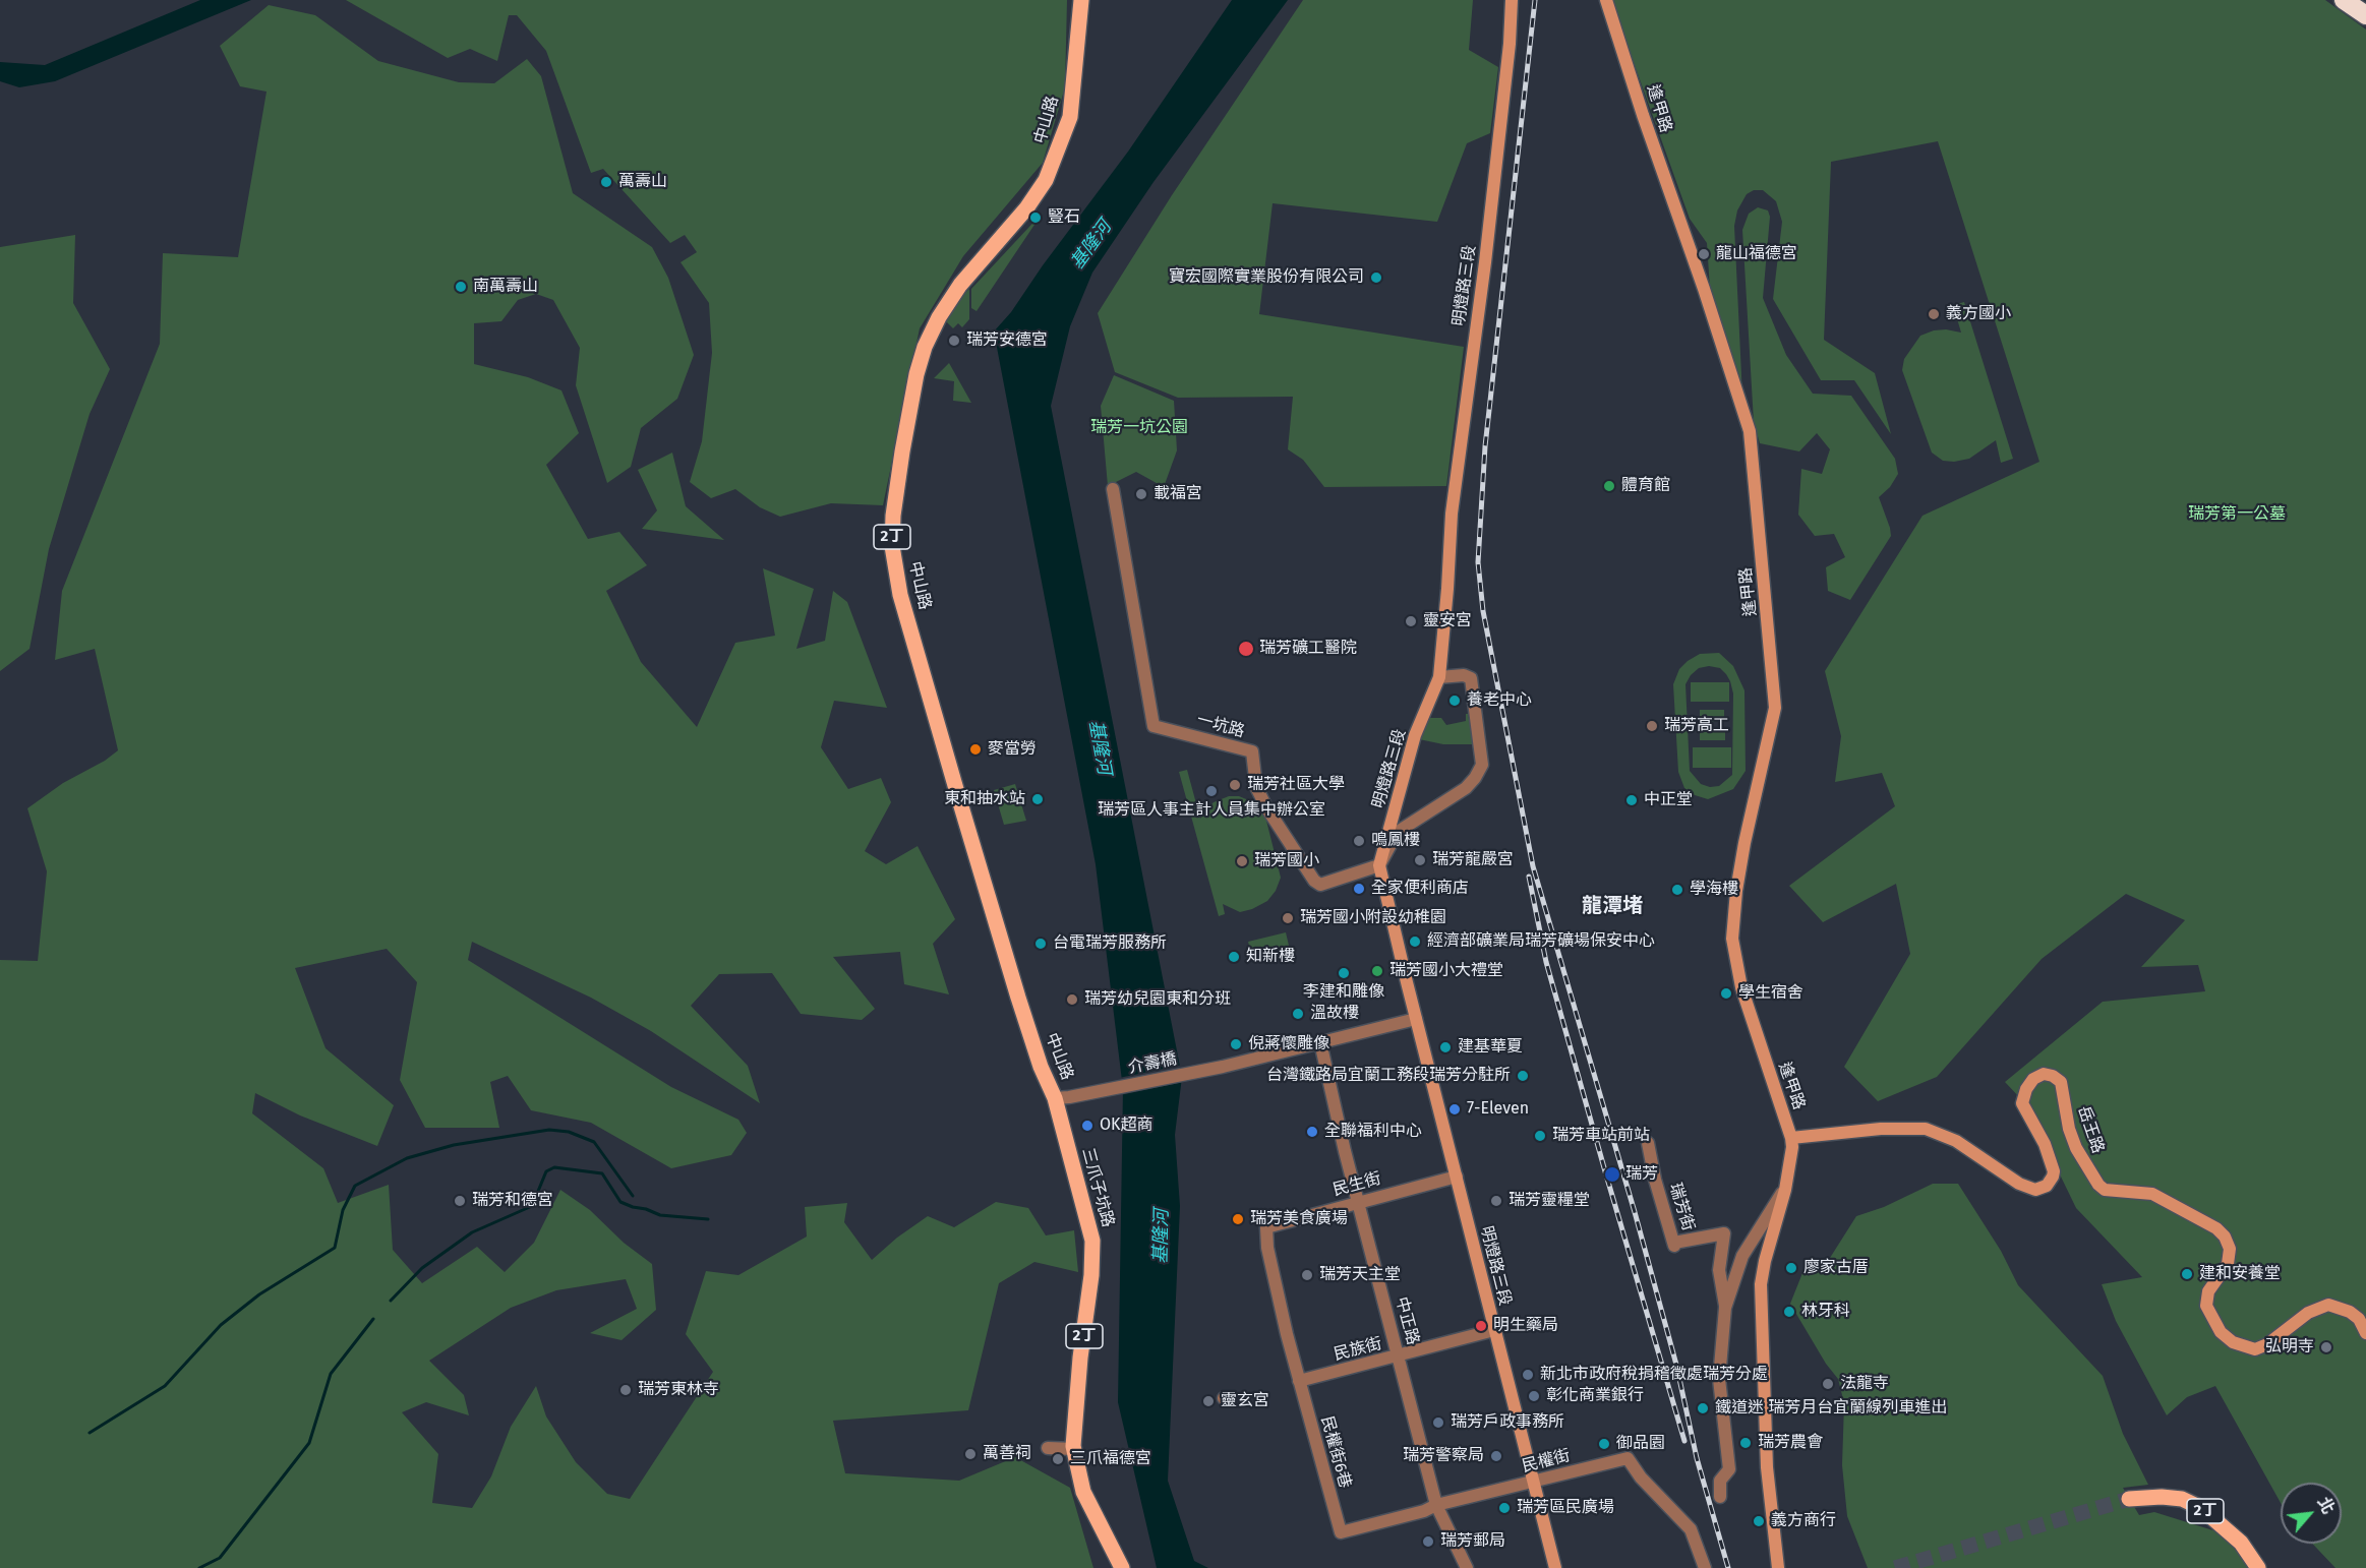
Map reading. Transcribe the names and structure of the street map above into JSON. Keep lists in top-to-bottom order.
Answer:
{
  "streets": {
    "main road": ["中山路", "2丁", "三爪子坑路"],
    "street": [
      "逢甲路",
      "明燈路三段",
      "一坑路",
      "介壽橋",
      "岳王路",
      "民生街",
      "瑞芳街",
      "中正路",
      "民族街",
      "民權街6巷",
      "民權街"
    ]
  },
  "crossings": [
    ["逢甲路", "岳王路"],
    ["逢甲路", "瑞芳街"],
    ["中山路", "介壽橋"],
    ["中山路", "三爪子坑路"],
    ["明燈路三段", "一坑路"],
    ["明燈路三段", "民生街"],
    ["明燈路三段", "民族街"],
    ["明燈路三段", "民權街"],
    ["介壽橋", "中正路"],
    ["民生街", "中正路"],
    ["民生街", "民權街6巷"],
    ["中正路", "民族街"],
    ["中正路", "民權街"],
    ["民族街", "民權街6巷"],
    ["民權街6巷", "民權街"]
  ],
  "districts": ["龍潭堵"],
  "water": ["基隆河"],
  "parks": ["瑞芳一坑公園", "瑞芳第一公墓"],
  "places": [
    "萬壽山",
    "豎石",
    "龍山福德宮",
    "寶宏國際實業股份有限公司",
    "南萬壽山",
    "義方國小",
    "瑞芳安德宮",
    "體育館",
    "載福宮",
    "靈安宮",
    "瑞芳礦工醫院",
    "養老中心",
    "瑞芳高工",
    "麥當勞",
    "瑞芳社區大學",
    "瑞芳區人事主計人員集中辦公室",
    "東和抽水站",
    "中正堂",
    "鳴鳳樓",
    "瑞芳龍嚴宮",
    "瑞芳國小",
    "全家便利商店",
    "學海樓",
    "瑞芳國小附設幼稚園",
    "經濟部礦業局瑞芳礦場保安中心",
    "台電瑞芳服務所",
    "知新樓",
    "瑞芳國小大禮堂",
    "李建和雕像",
    "學生宿舍",
    "瑞芳幼兒園東和分班",
    "溫故樓",
    "倪蔣懷雕像",
    "建基華夏",
    "台灣鐵路局宜蘭工務段瑞芳分駐所",
    "7-Eleven",
    "OK超商",
    "全聯福利中心",
    "瑞芳車站前站",
    "瑞芳",
    "瑞芳和德宮",
    "瑞芳靈糧堂",
    "瑞芳美食廣場",
    "廖家古厝",
    "建和安養堂",
    "瑞芳天主堂",
    "林牙科",
    "明生藥局",
    "弘明寺",
    "新北市政府稅捐稽徵處瑞芳分處",
    "法龍寺",
    "瑞芳東林寺",
    "彰化商業銀行",
    "靈玄宮",
    "鐵道迷 瑞芳月台宜蘭線列車進出",
    "瑞芳戶政事務所",
    "瑞芳農會",
    "御品園",
    "萬善祠",
    "瑞芳警察局",
    "三爪福德宮",
    "瑞芳區民廣場",
    "義方商行",
    "瑞芳郵局"
  ],
  "north": "top right"
}
